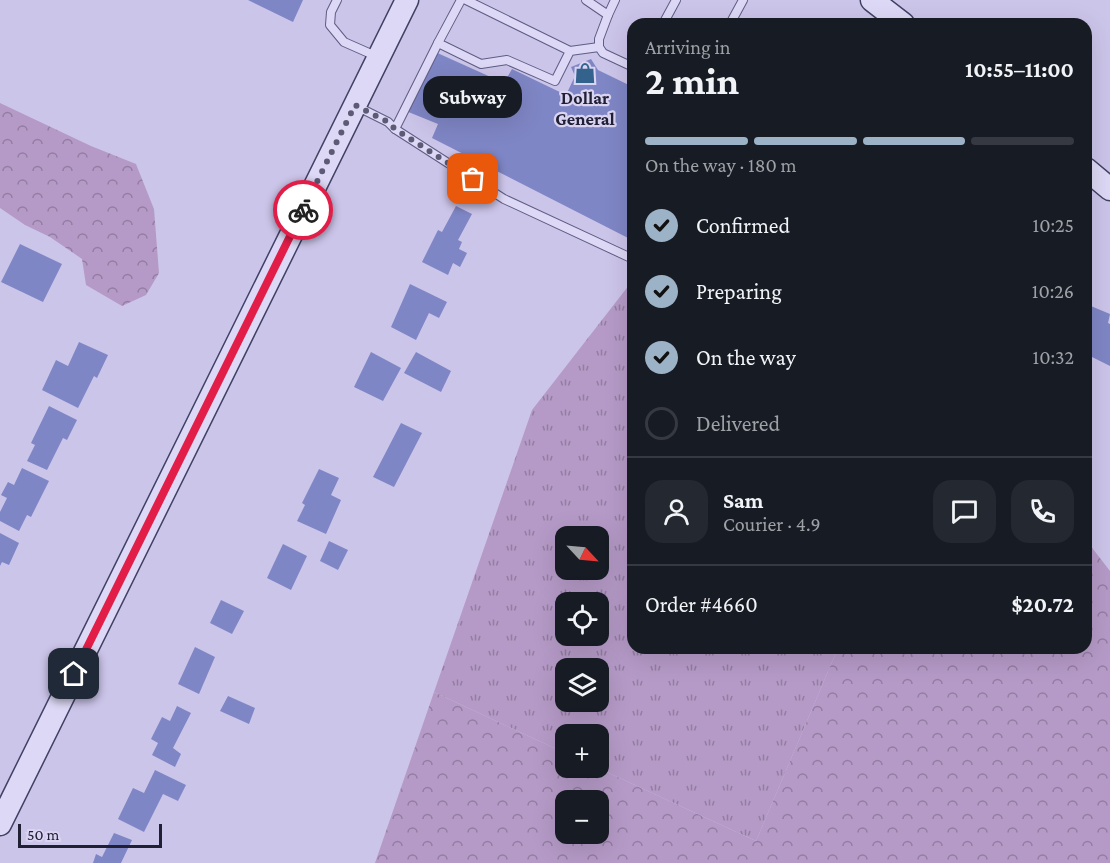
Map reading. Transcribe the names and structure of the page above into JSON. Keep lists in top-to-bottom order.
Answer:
{
  "places": {
    "shop": ["Dollar General"],
    "other": ["Subway"]
  },
  "scale_bar": "50 m",
  "north": "bottom right",
  "page": {
    "heading": ["2 min", "Arriving in", "10:55–11:00"],
    "panel": [
      "Sam",
      "Courier · 4.9",
      "Order #4660",
      "$20.72"
    ],
    "bubble": "Subway",
    "bar": "On the way · 180 m",
    "list": [
      ["Confirmed", "10:25"],
      ["Preparing", "10:26"],
      ["On the way", "10:32"],
      "Delivered"
    ],
    "map_buttons": ["+", "−"],
    "scale": "50 m"
  }
}
